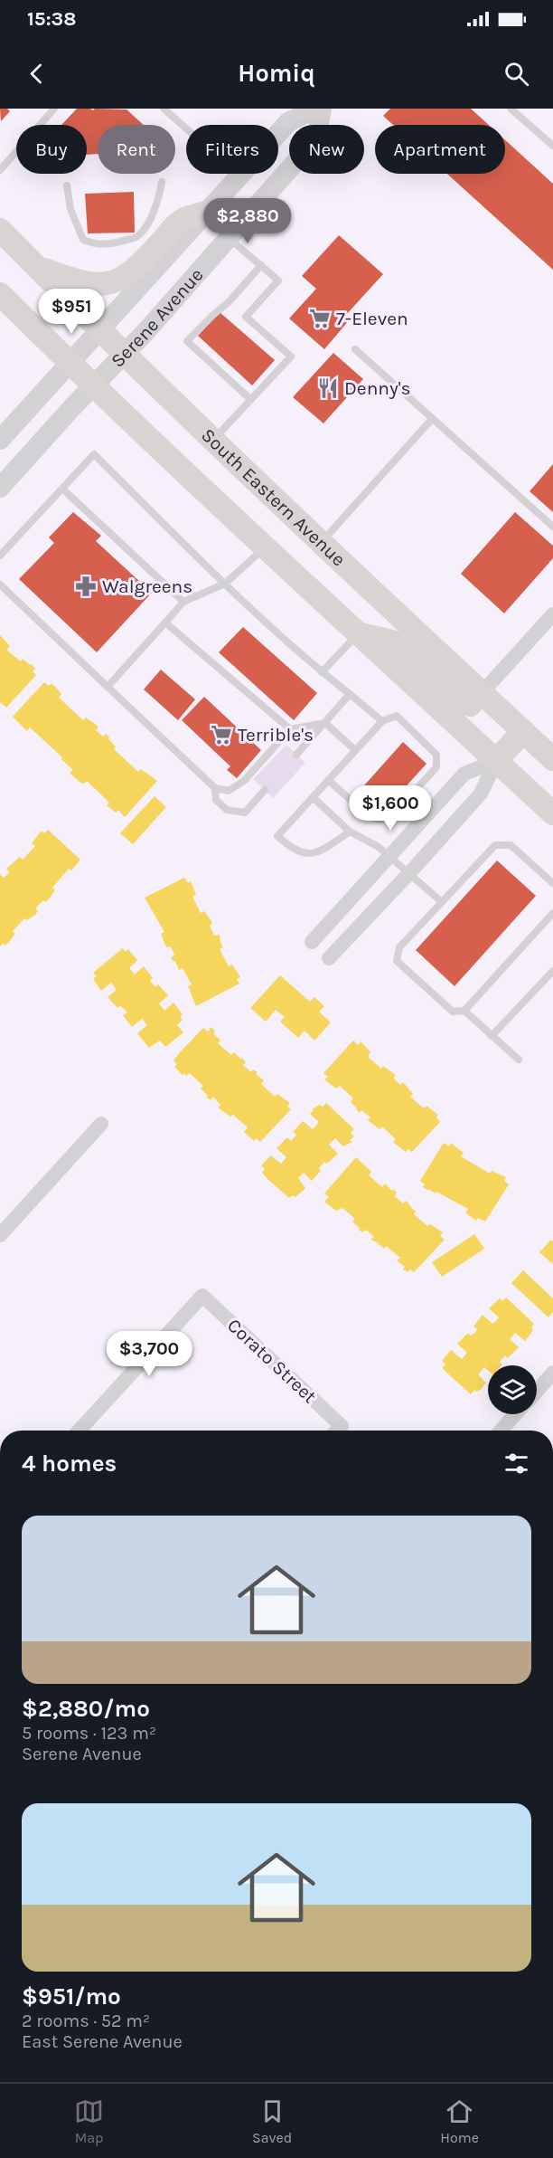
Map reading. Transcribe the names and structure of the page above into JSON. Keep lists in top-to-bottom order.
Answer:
{
  "streets": {
    "main road": ["South Eastern Avenue"],
    "street": ["Serene Avenue", "Corato Street"]
  },
  "crossings": [
    ["Serene Avenue", "South Eastern Avenue"]
  ],
  "places": {
    "supermarket": ["7-Eleven", "Terrible's"],
    "restaurant": ["Denny's"],
    "pharmacy": ["Walgreens"]
  },
  "page": {
    "status": "15:38",
    "header": "Homiq",
    "chip": [
      "Buy",
      "Rent",
      "Filters",
      "New",
      "Apartment"
    ],
    "price": [
      "$2,880",
      "$951",
      "$1,600",
      "$3,700"
    ],
    "heading": "4 homes",
    "list": [
      {
        "name": "$2,880/mo",
        "note": "5 rooms · 123 m² · Serene Avenue"
      },
      {
        "name": "$951/mo",
        "note": "2 rooms · 52 m² · East Serene Avenue"
      }
    ],
    "tabs": ["Map", "Saved", "Home"]
  }
}
